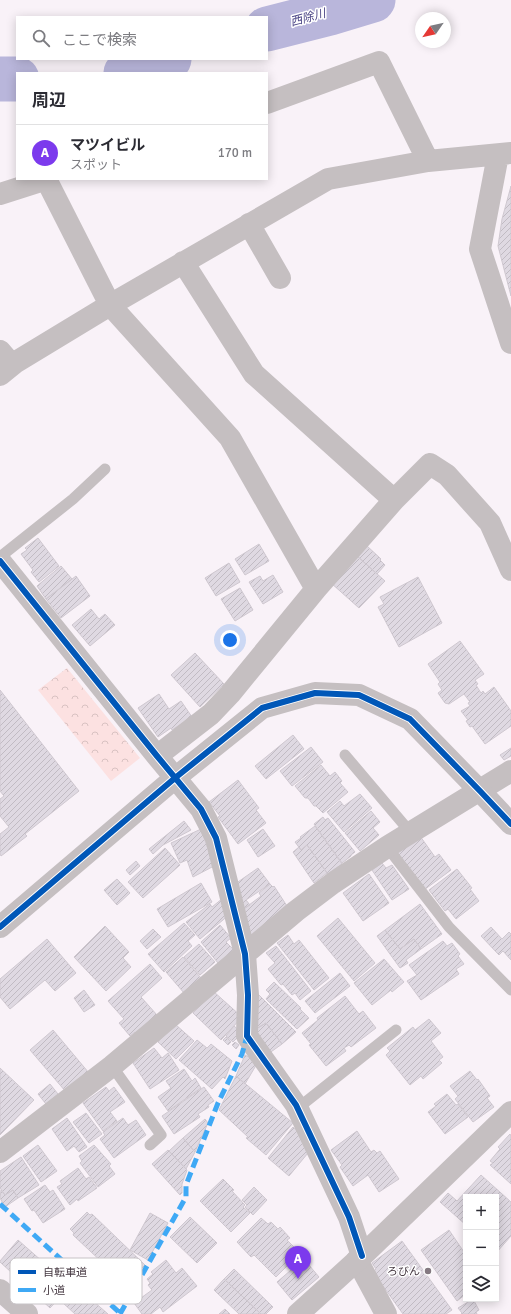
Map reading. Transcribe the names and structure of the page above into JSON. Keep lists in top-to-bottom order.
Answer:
{
  "water": ["西除川"],
  "places": ["ろびん"],
  "legend": ["自転車道", "小道"],
  "north": "bottom left",
  "page": {
    "search": "ここで検索",
    "heading": "周辺",
    "list": [
      {
        "mark": "A",
        "name": "マツイビル",
        "note": "スポット",
        "value": "170 m"
      }
    ],
    "map_buttons": ["+", "−"],
    "pins": "A"
  }
}
